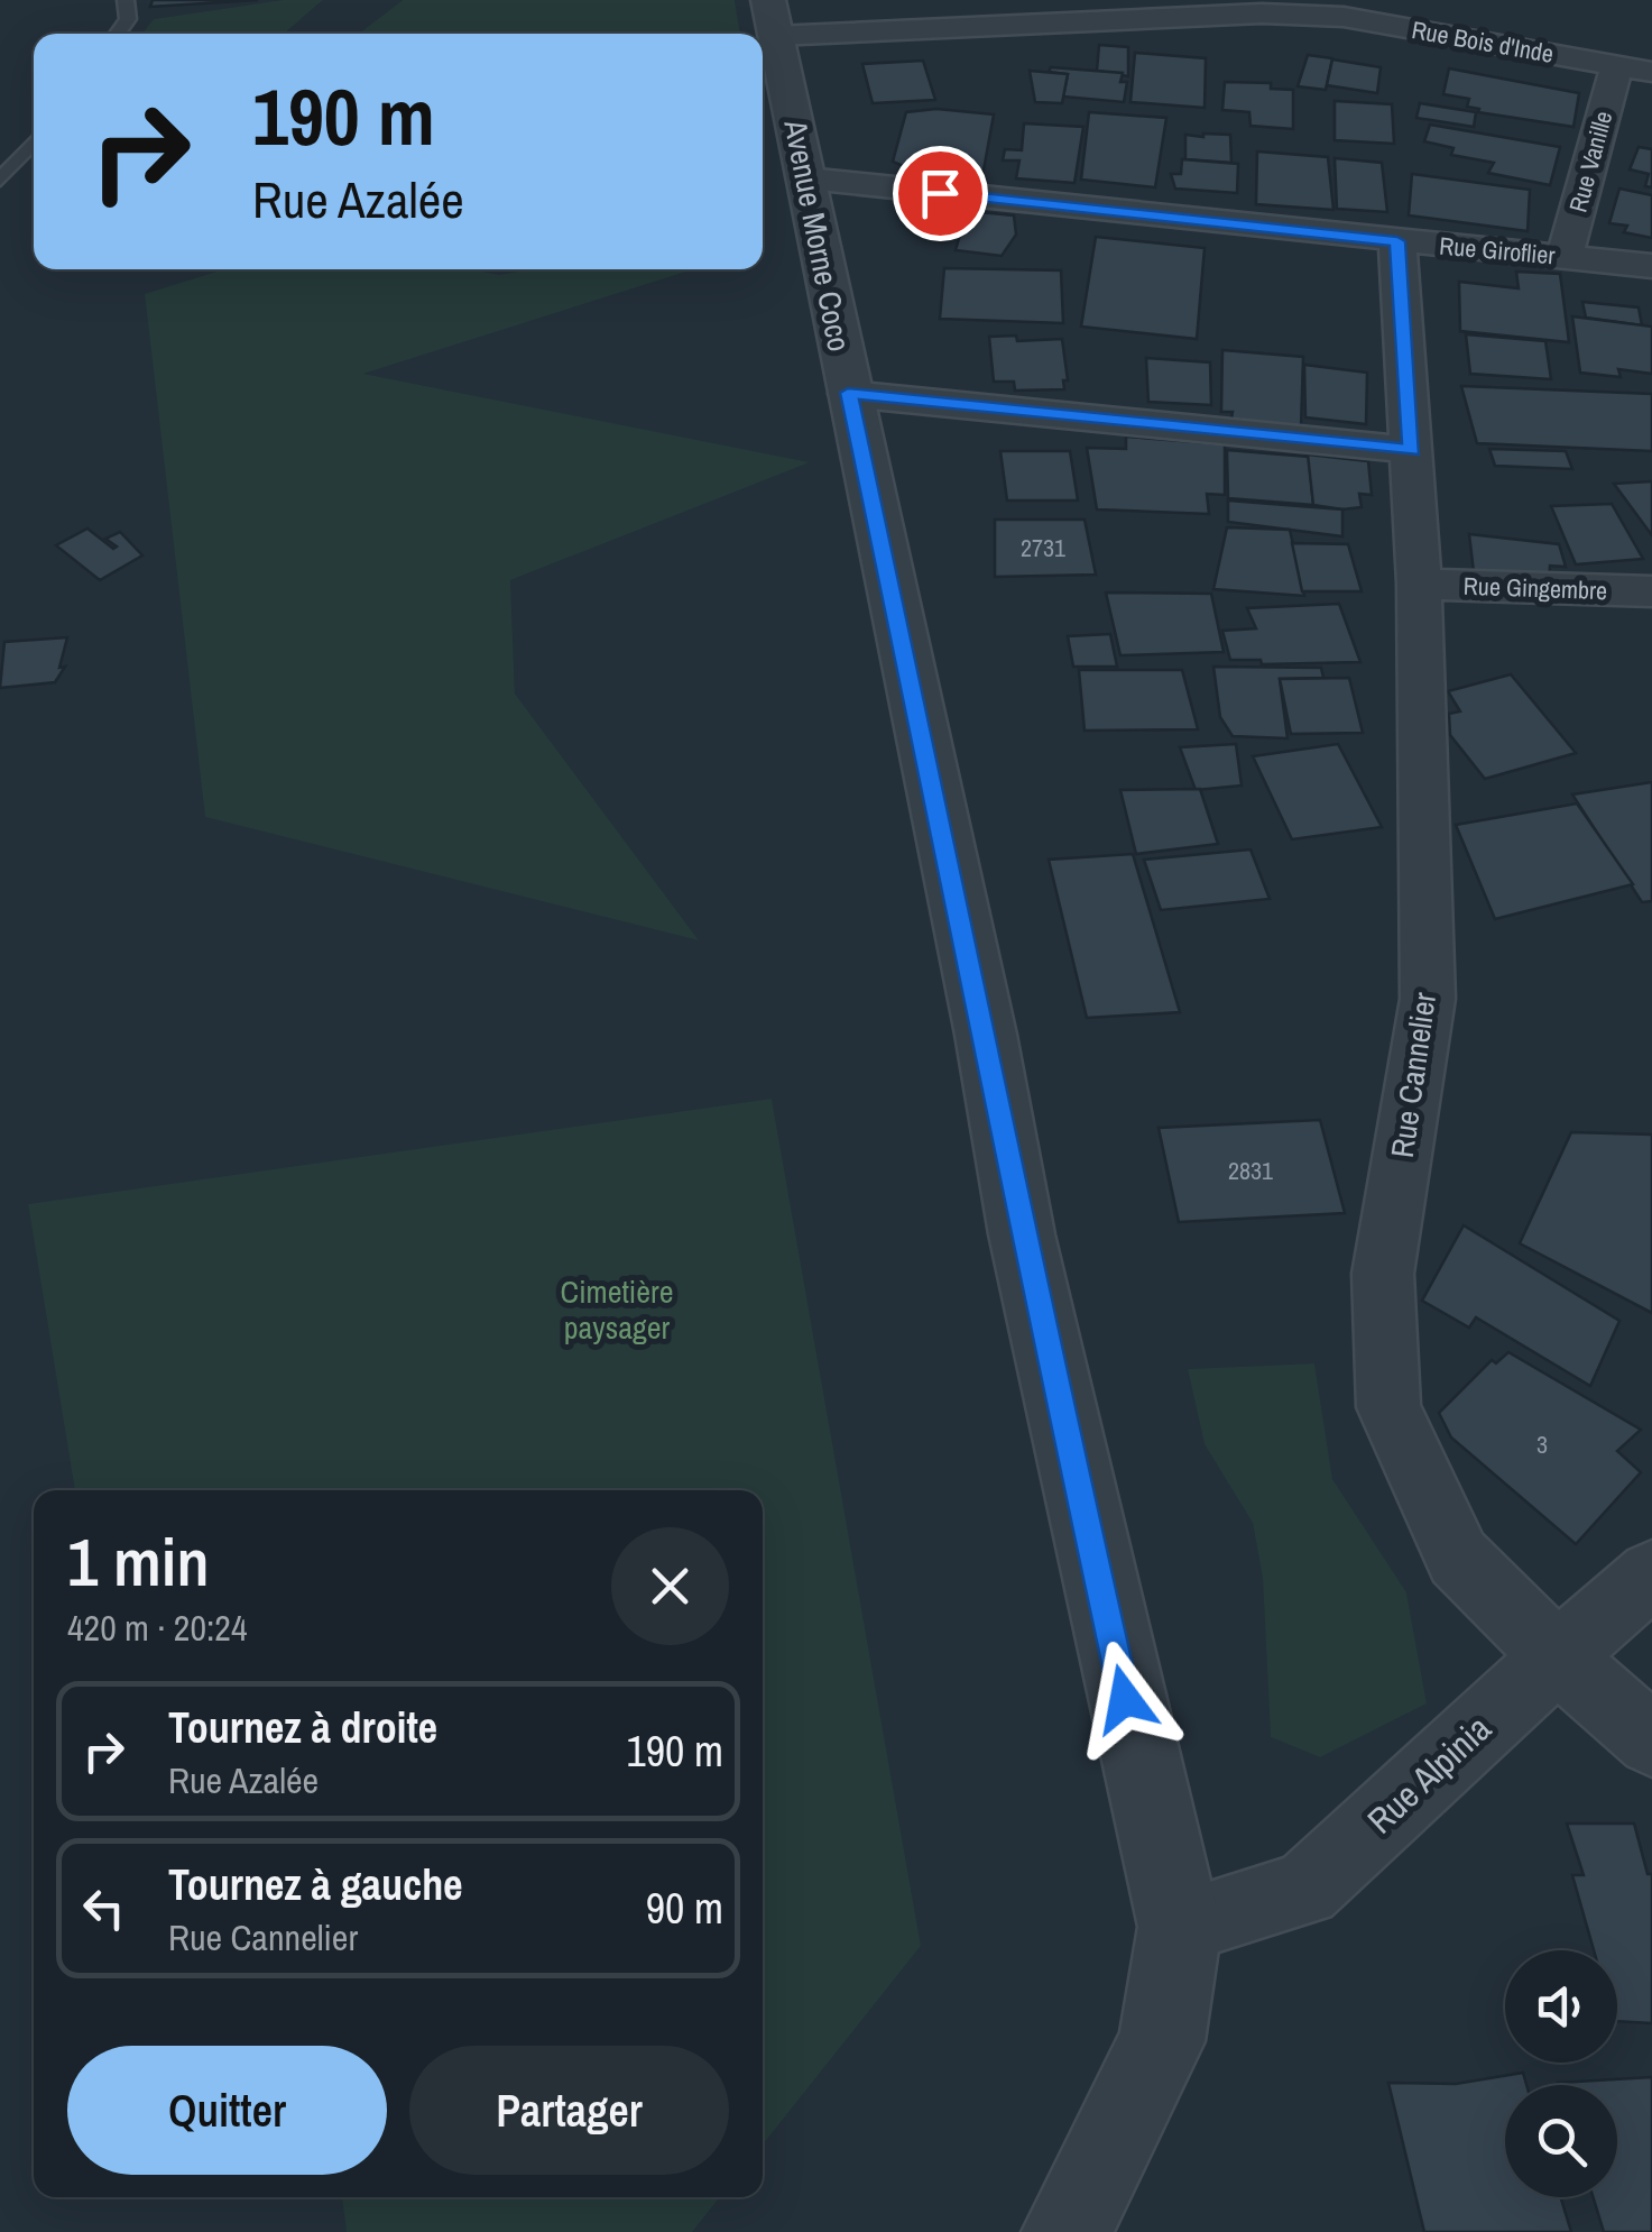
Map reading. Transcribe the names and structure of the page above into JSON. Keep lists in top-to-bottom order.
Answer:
{
  "streets": {
    "street": [
      "Rue Bois d'Inde",
      "Rue Vanille",
      "Avenue Morne Coco",
      "Rue Giroflier",
      "Rue Gingembre",
      "Rue Cannelier",
      "Rue Alpinia"
    ]
  },
  "crossings": [
    ["Rue Bois d'Inde", "Rue Vanille"],
    ["Rue Bois d'Inde", "Avenue Morne Coco"],
    ["Rue Vanille", "Rue Giroflier"],
    ["Avenue Morne Coco", "Rue Giroflier"],
    ["Avenue Morne Coco", "Rue Alpinia"],
    ["Rue Giroflier", "Rue Cannelier"],
    ["Rue Gingembre", "Rue Cannelier"],
    ["Rue Cannelier", "Rue Alpinia"]
  ],
  "parks": ["Cimetière paysager"],
  "house_numbers": ["2731", "2831", "3"],
  "page": {
    "turn": ["190 m", "Rue Azalée"],
    "heading": ["1 min", "420 m · 20:24"],
    "list": [
      {
        "name": "Tournez à droite",
        "note": "Rue Azalée",
        "value": "190 m"
      },
      {
        "name": "Tournez à gauche",
        "note": "Rue Cannelier",
        "value": "90 m"
      }
    ],
    "buttons": ["Quitter", "Partager"]
  }
}
